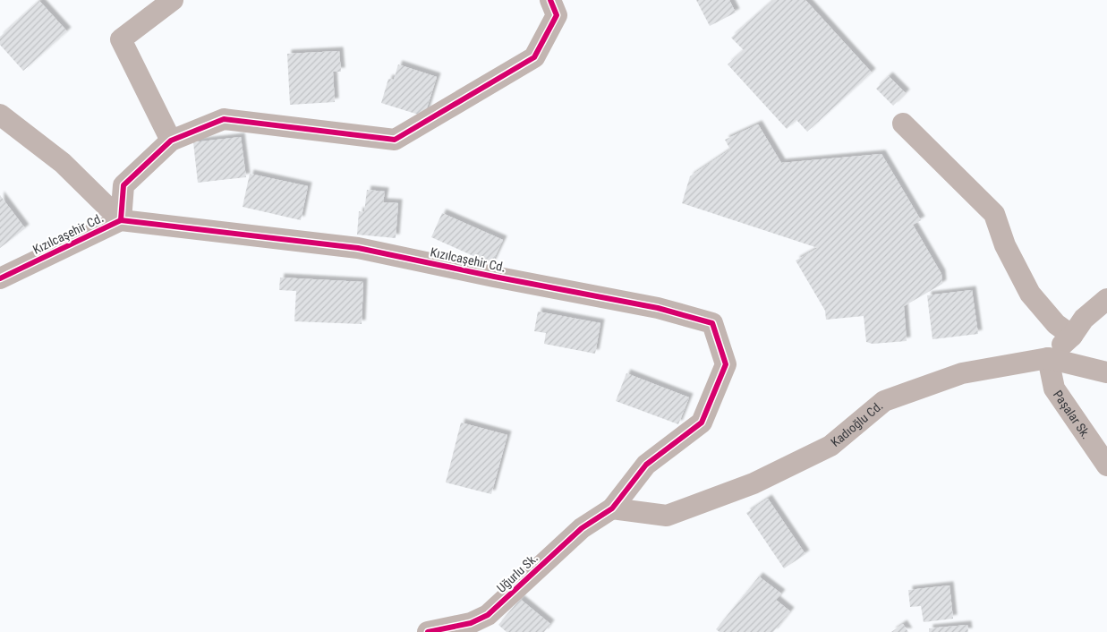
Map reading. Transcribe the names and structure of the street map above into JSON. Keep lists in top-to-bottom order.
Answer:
{
  "streets": {
    "street": [
      "Kızılcaşehir Cd.",
      "Paşalar Sk.",
      "Kadıoğlu Cd.",
      "Uğurlu Sk."
    ]
  },
  "crossings": [
    ["Kızılcaşehir Cd.", "Kadıoğlu Cd."],
    ["Kızılcaşehir Cd.", "Uğurlu Sk."],
    ["Paşalar Sk.", "Kadıoğlu Cd."],
    ["Kadıoğlu Cd.", "Uğurlu Sk."]
  ]
}
